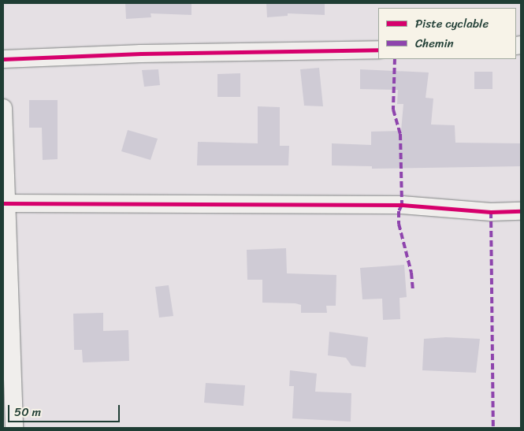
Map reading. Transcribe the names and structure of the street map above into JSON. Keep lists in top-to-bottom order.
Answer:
{
  "legend": ["Piste cyclable", "Chemin"],
  "scale_bar": "50 m"
}
